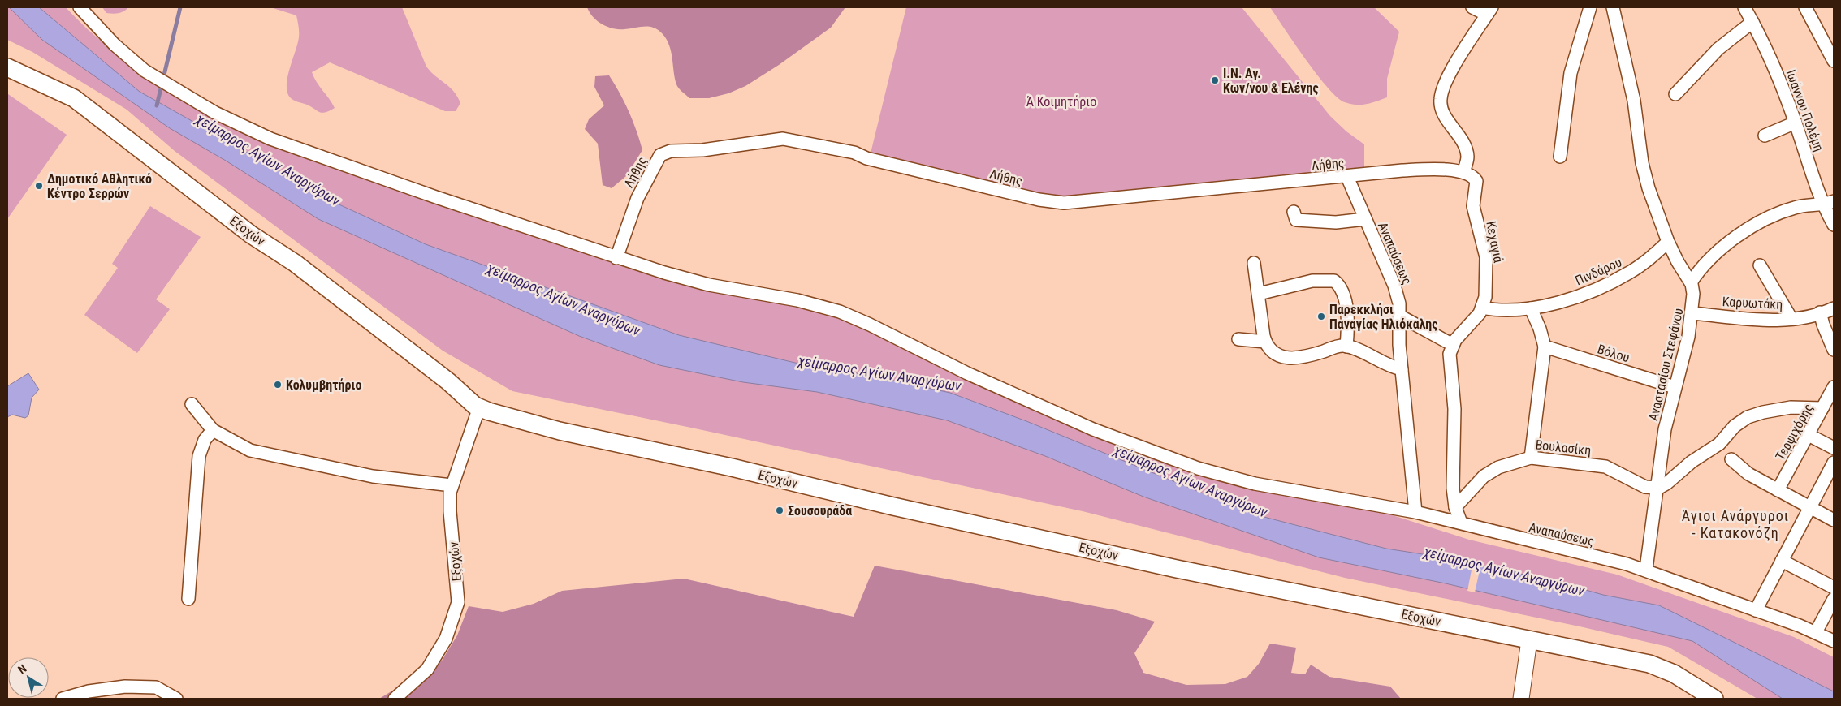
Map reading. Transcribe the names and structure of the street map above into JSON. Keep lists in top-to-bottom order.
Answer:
{
  "streets": {
    "main road": ["Εξοχών"],
    "street": [
      "Ιωάννου Πολέμη",
      "Λήθης",
      "Κεχαγιά",
      "Αναπαύσεως",
      "Πινδάρου",
      "Καρυωτάκη",
      "Βόλου",
      "Αναστασίου Στεφάνου",
      "Τερψιχόρης",
      "Βουλασίκη"
    ]
  },
  "crossings": [
    ["Λήθης", "Κεχαγιά"],
    ["Λήθης", "Αναπαύσεως"],
    ["Κεχαγιά", "Πινδάρου"],
    ["Αναπαύσεως", "Αναστασίου Στεφάνου"],
    ["Πινδάρου", "Αναστασίου Στεφάνου"],
    ["Καρυωτάκη", "Αναστασίου Στεφάνου"],
    ["Βόλου", "Αναστασίου Στεφάνου"],
    ["Αναστασίου Στεφάνου", "Βουλασίκη"]
  ],
  "districts": ["Άγιοι Ανάργυροι - Κατακονόζη"],
  "water": ["χείμαρρος Αγίων Αναργύρων"],
  "parks": ["Ά Κοιμητήριο"],
  "places": [
    "Ι.Ν. Αγ. Κων/νου & Ελένης",
    "Δημοτικό Αθλητικό Κέντρο Σερρών",
    "Παρεκκλήσι Παναγίας Ηλιόκαλης",
    "Κολυμβητήριο",
    "Σουσουράδα"
  ],
  "north": "top left"
}
